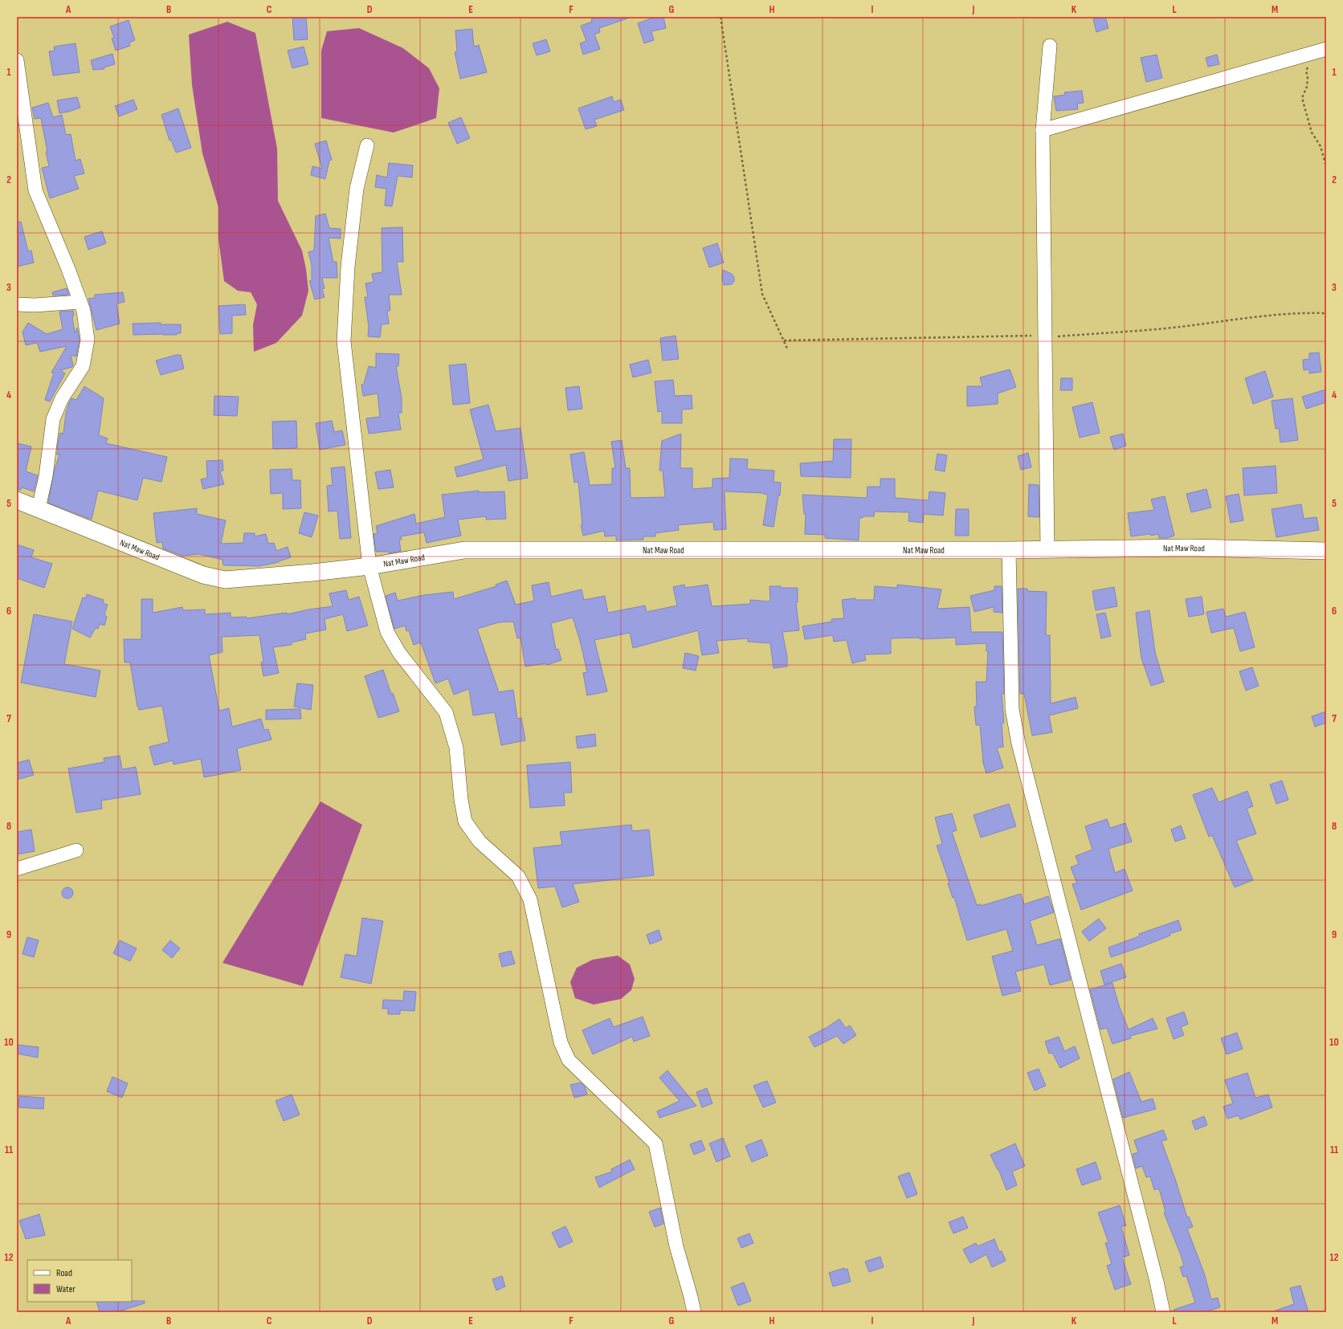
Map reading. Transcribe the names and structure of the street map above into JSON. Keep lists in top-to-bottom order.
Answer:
{
  "streets": {
    "main road": ["Nat Maw Road"]
  },
  "legend": ["Road", "Water"],
  "grid": {
    "columns": [
      "A",
      "B",
      "C",
      "D",
      "E",
      "F",
      "G",
      "H",
      "I",
      "J",
      "K",
      "L",
      "M"
    ],
    "rows": [
      "1",
      "2",
      "3",
      "4",
      "5",
      "6",
      "7",
      "8",
      "9",
      "10",
      "11",
      "12"
    ]
  }
}
